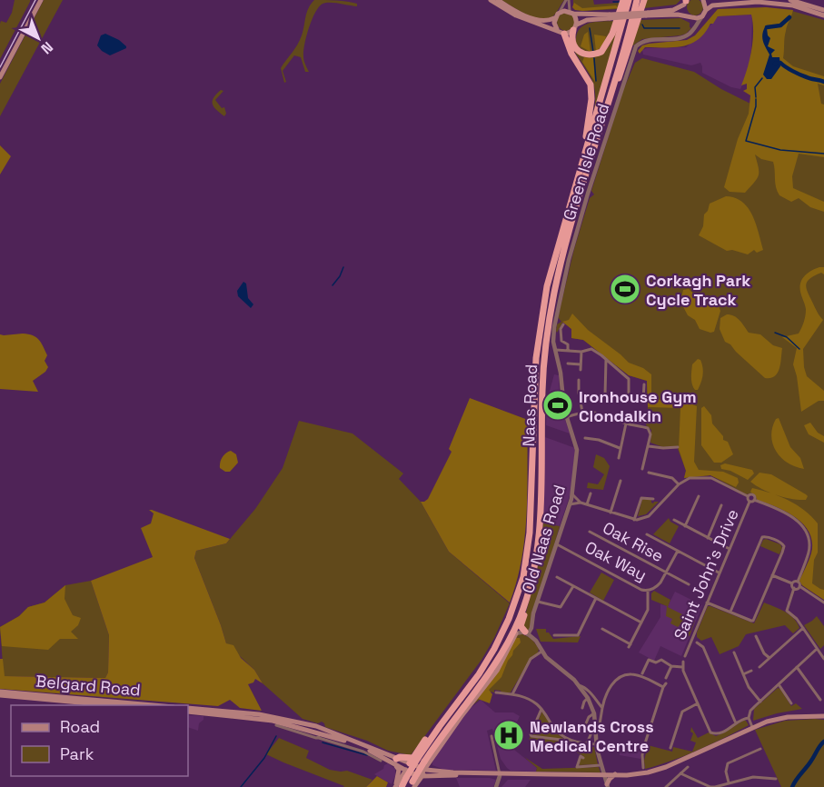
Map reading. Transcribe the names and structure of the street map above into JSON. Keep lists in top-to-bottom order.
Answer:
{
  "streets": {
    "highway": ["Naas Road"],
    "main road": ["Belgard Road"],
    "street": [
      "Green Isle Road",
      "Old Naas Road",
      "Oak Rise",
      "Oak Way",
      "Saint John's Drive"
    ]
  },
  "crossings": [
    ["Green Isle Road", "Old Naas Road"],
    ["Old Naas Road", "Oak Way"],
    ["Oak Rise", "Oak Way"]
  ],
  "places": {
    "sports": ["Corkagh Park Cycle Track", "Ironhouse Gym Clondalkin"],
    "hospital": ["Newlands Cross Medical Centre"]
  },
  "legend": ["Road", "Park"],
  "north": "bottom right"
}
